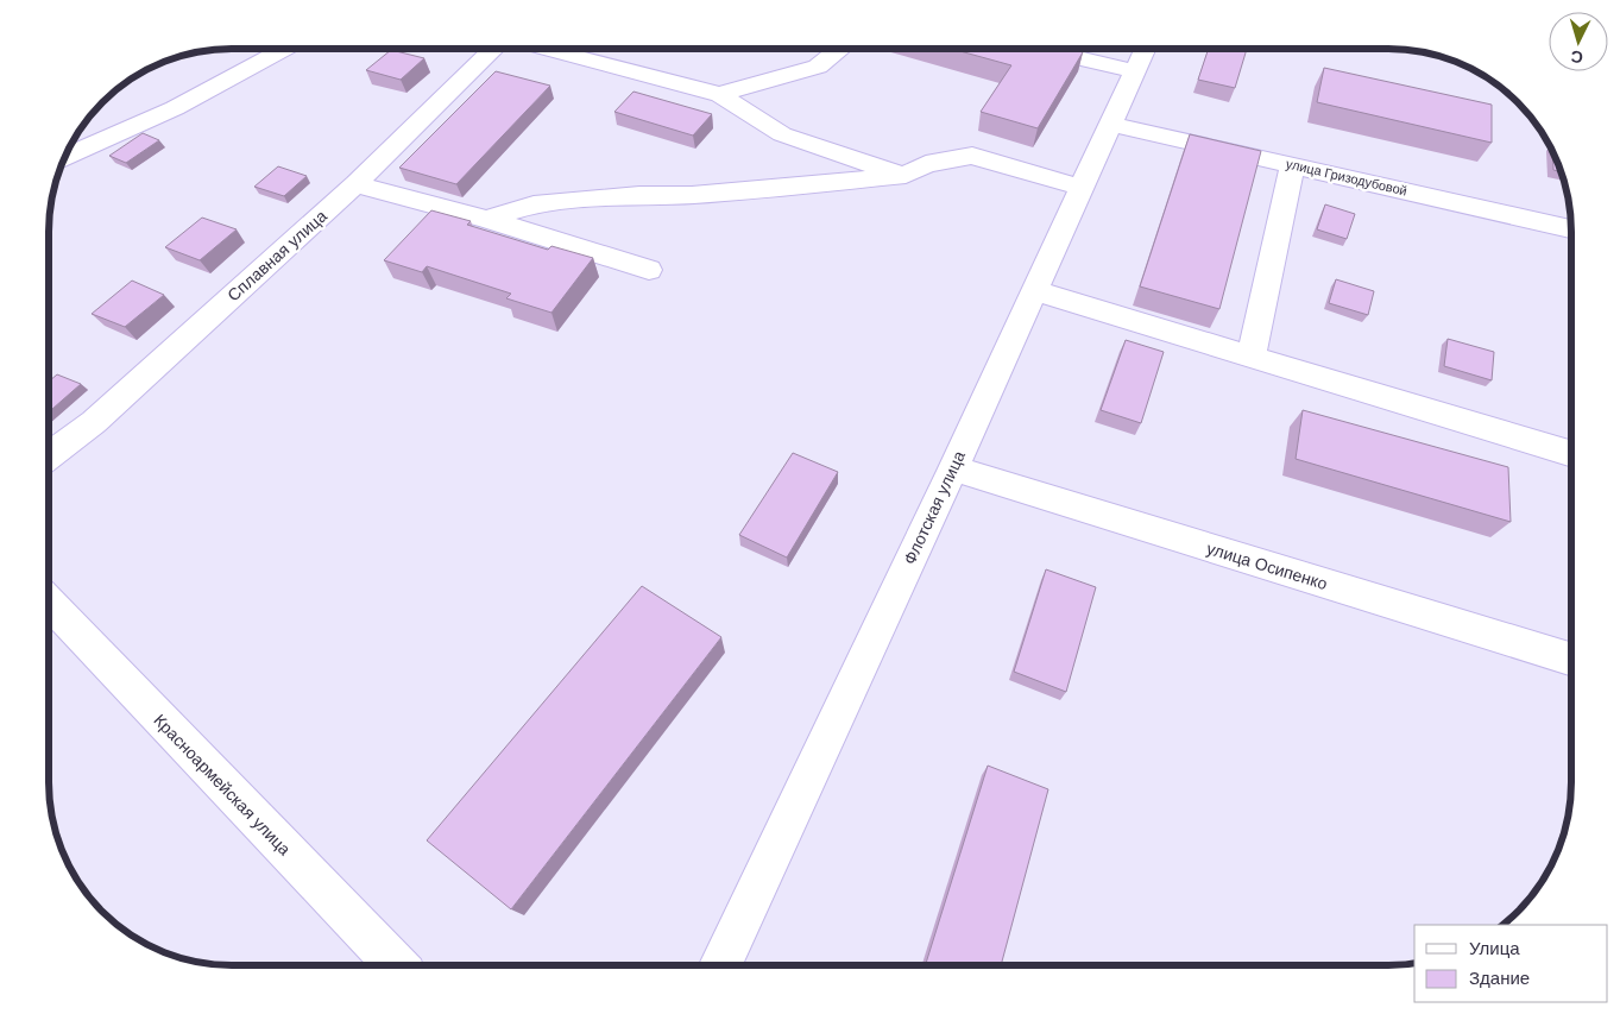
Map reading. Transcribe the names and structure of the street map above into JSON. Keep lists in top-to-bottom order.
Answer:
{
  "streets": {
    "street": [
      "улица Гризодубовой",
      "Сплавная улица",
      "Флотская улица",
      "улица Осипенко",
      "Красноармейская улица"
    ]
  },
  "crossings": [
    ["улица Гризодубовой", "Флотская улица"],
    ["Флотская улица", "улица Осипенко"]
  ],
  "legend": ["Улица", "Здание"],
  "north": "bottom"
}
